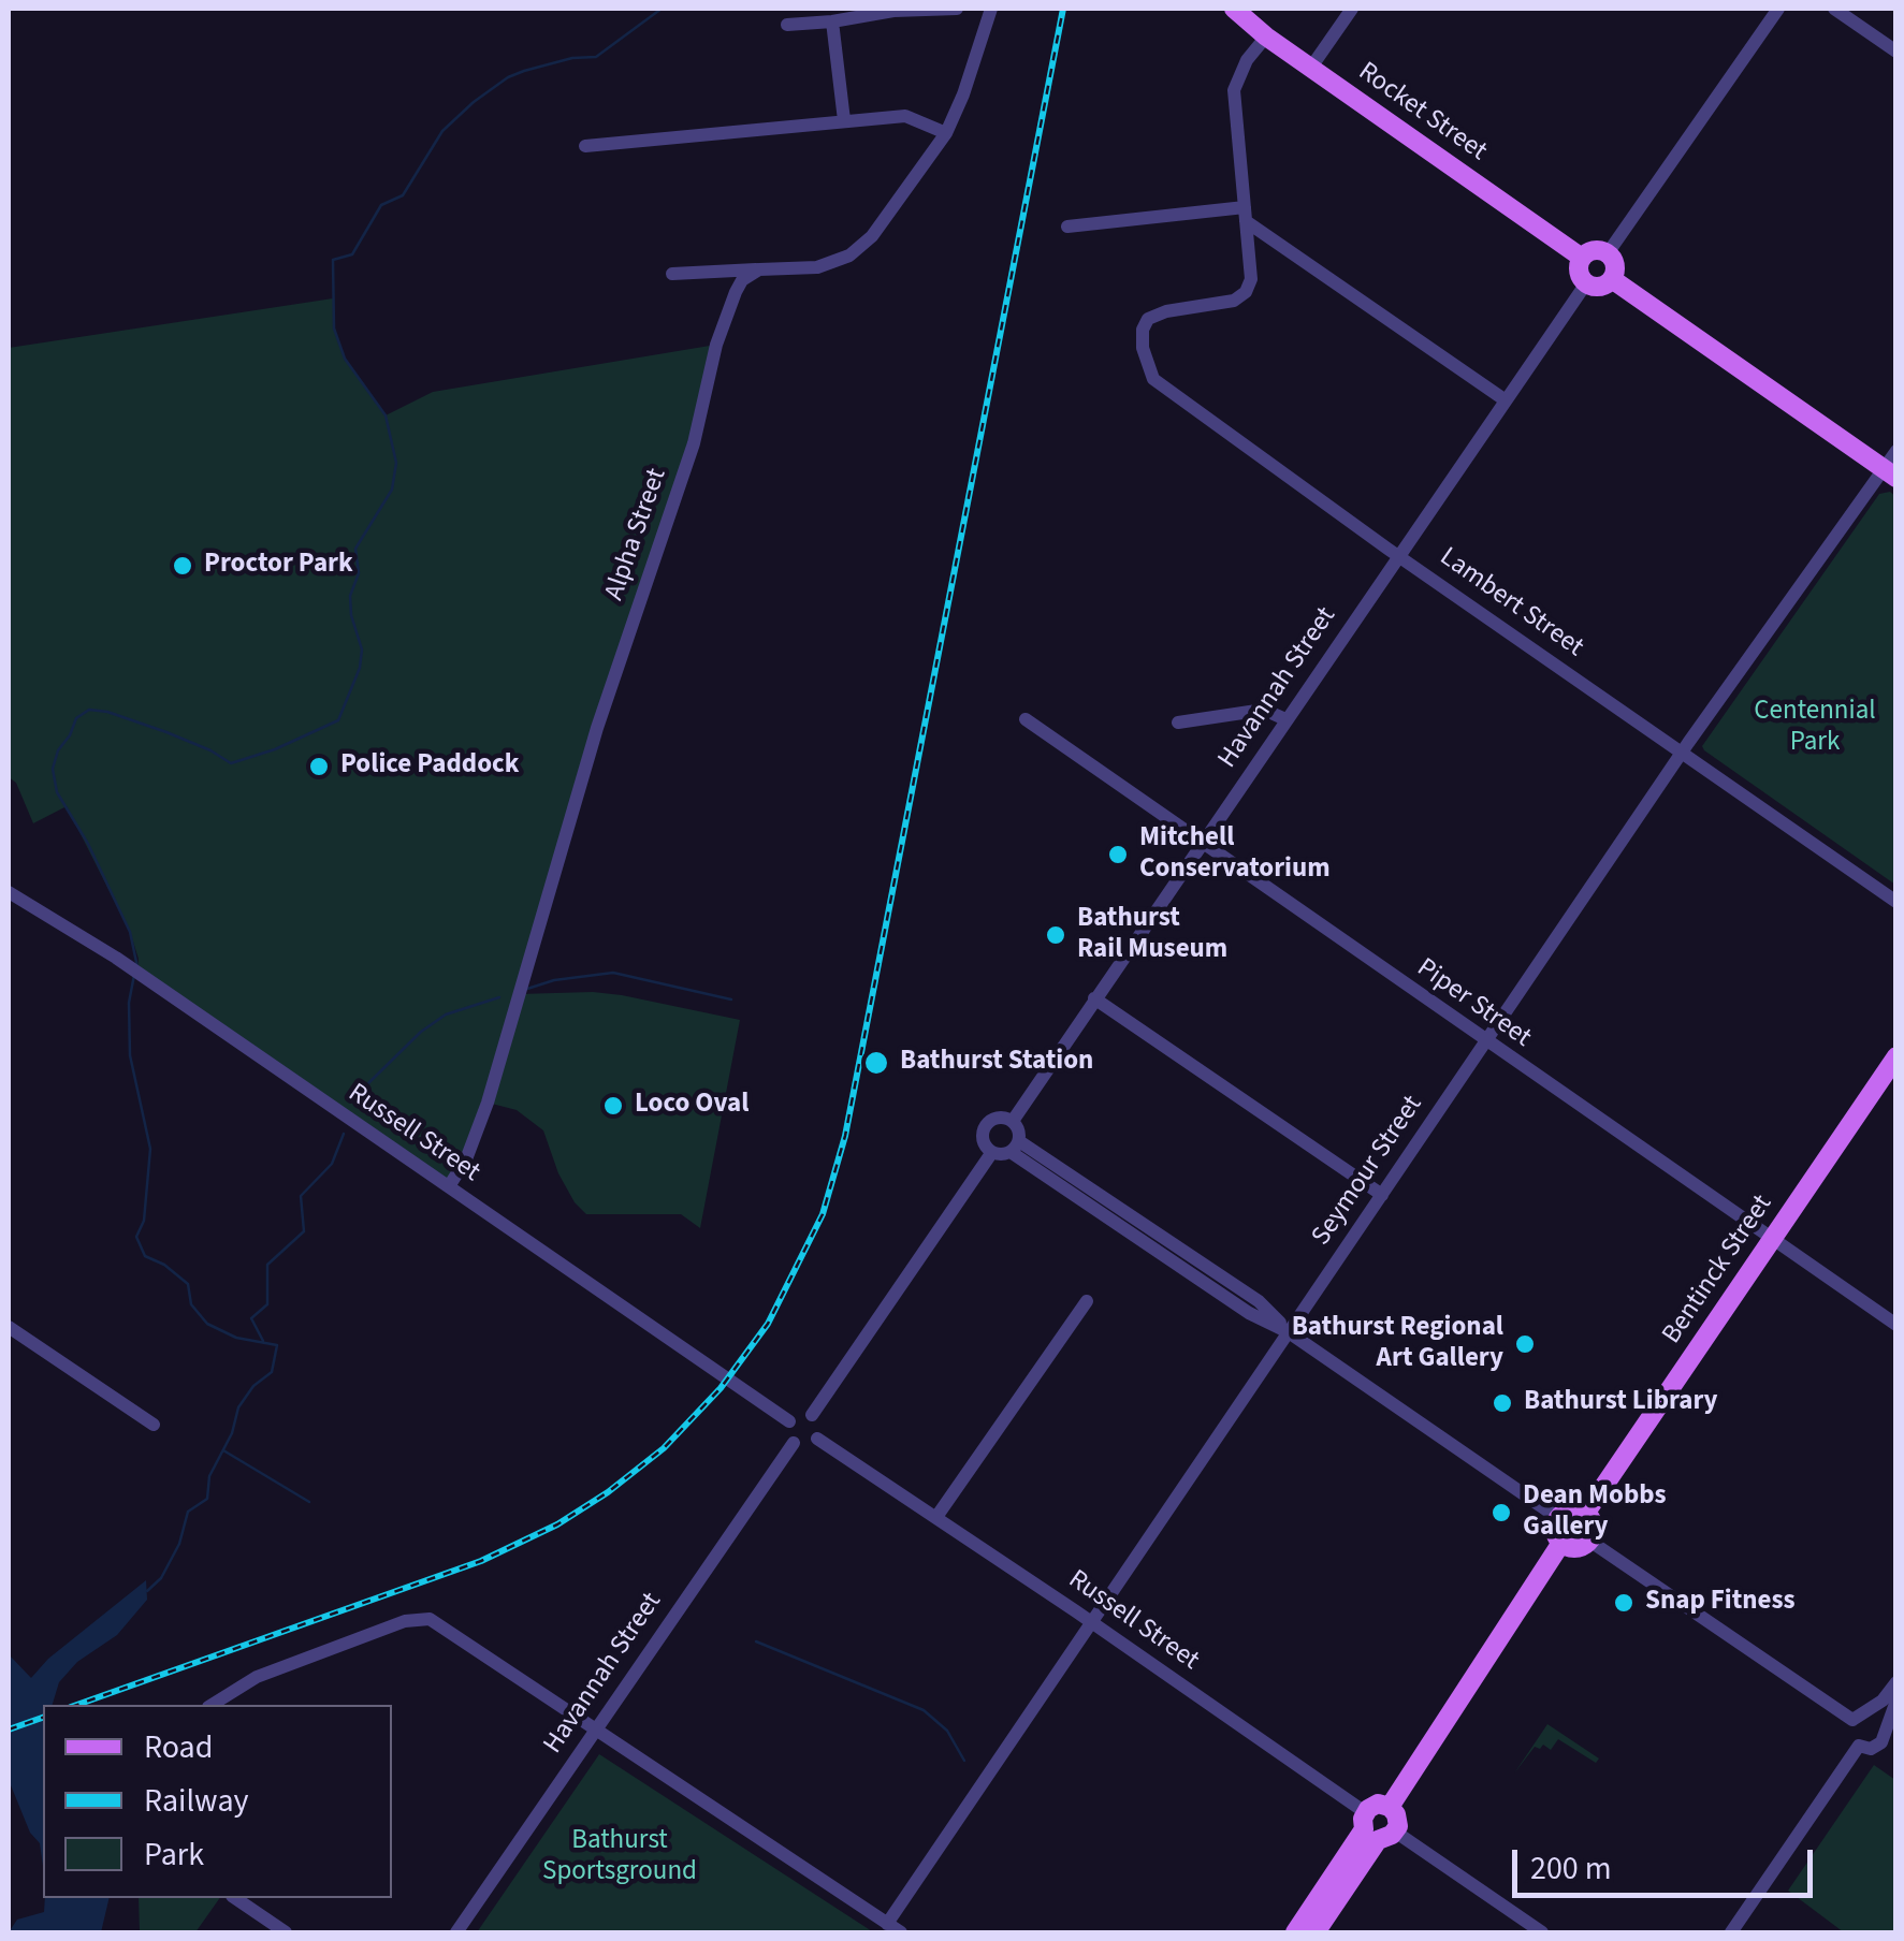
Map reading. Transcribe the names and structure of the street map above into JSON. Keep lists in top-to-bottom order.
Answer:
{
  "streets": {
    "main road": ["Rocket Street", "Bentinck Street"],
    "street": [
      "Alpha Street",
      "Lambert Street",
      "Havannah Street",
      "Piper Street",
      "Russell Street",
      "Seymour Street"
    ]
  },
  "crossings": [
    ["Rocket Street", "Havannah Street"],
    ["Alpha Street", "Russell Street"],
    ["Lambert Street", "Havannah Street"],
    ["Lambert Street", "Seymour Street"],
    ["Havannah Street", "Piper Street"],
    ["Havannah Street", "Russell Street"],
    ["Piper Street", "Seymour Street"],
    ["Piper Street", "Bentinck Street"],
    ["Russell Street", "Seymour Street"]
  ],
  "parks": ["Centennial Park", "Bathurst Sportsground"],
  "places": [
    "Proctor Park",
    "Police Paddock",
    "Mitchell Conservatorium",
    "Bathurst Rail Museum",
    "Bathurst Station",
    "Loco Oval",
    "Bathurst Regional Art Gallery",
    "Bathurst Library",
    "Dean Mobbs Gallery",
    "Snap Fitness"
  ],
  "legend": ["Road", "Railway", "Park"],
  "scale_bar": "200 m"
}
